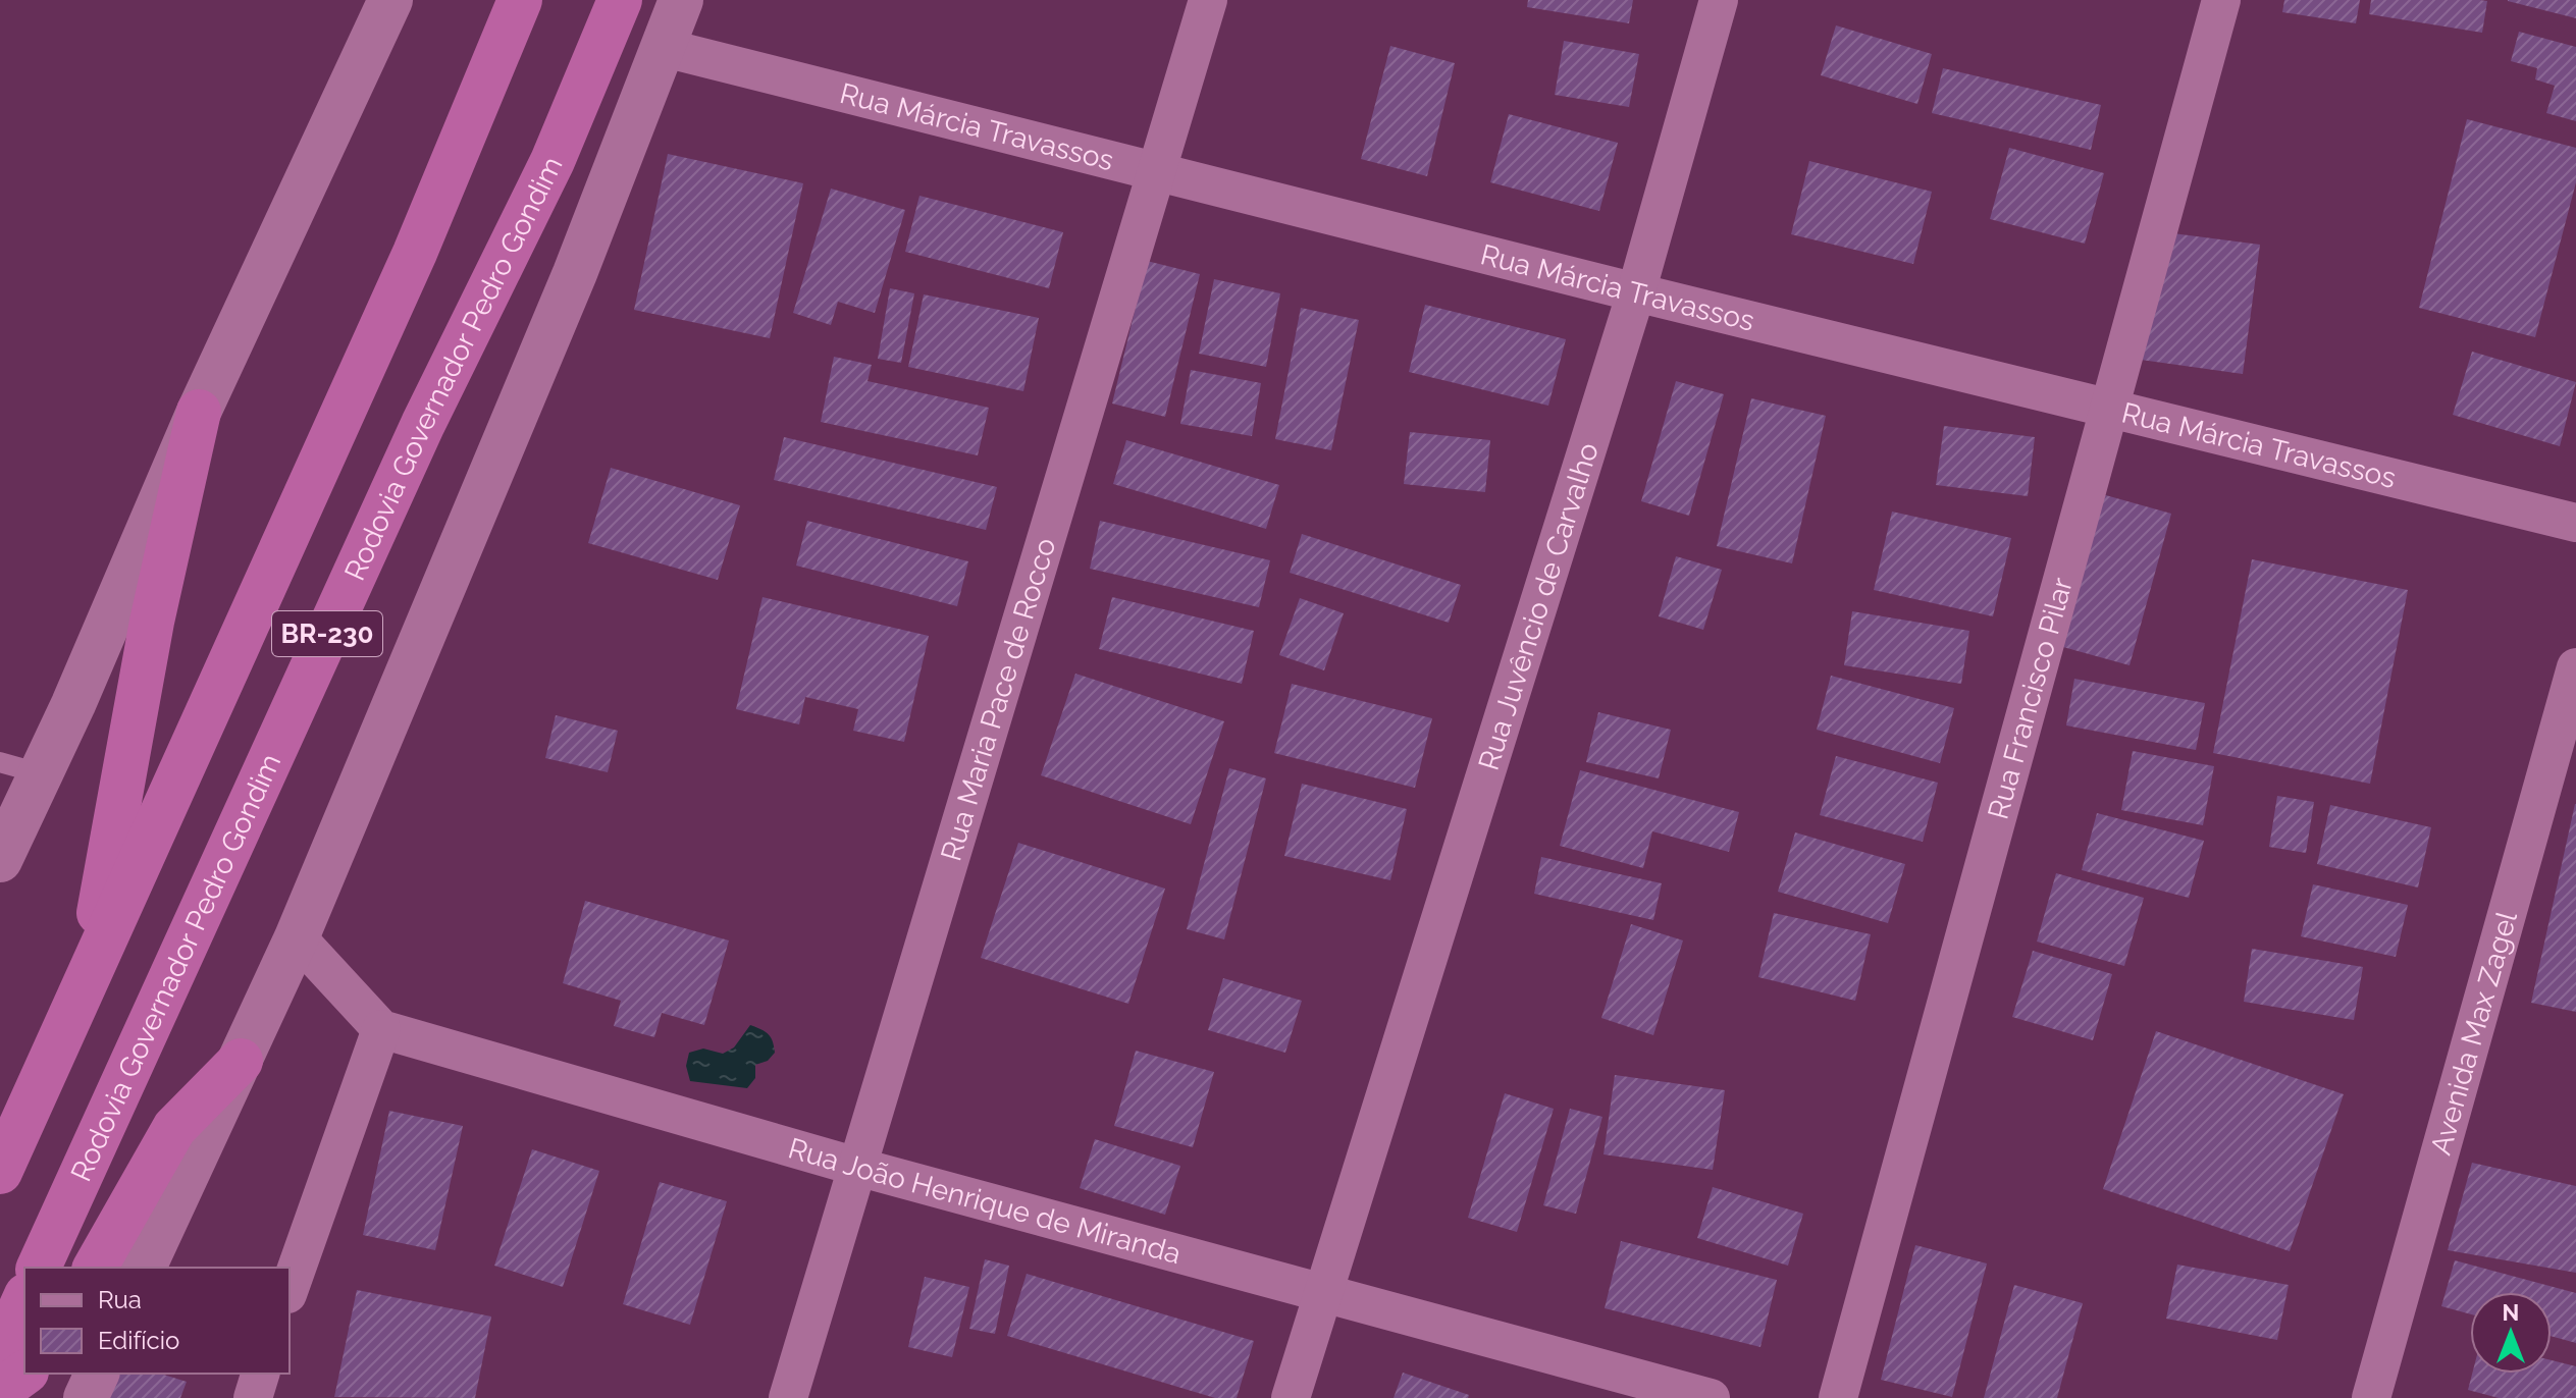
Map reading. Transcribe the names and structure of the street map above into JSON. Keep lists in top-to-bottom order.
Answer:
{
  "streets": {
    "highway": ["Rodovia Governador Pedro Gondim", "BR-230"],
    "street": [
      "Rua Márcia Travassos",
      "Rua Juvêncio de Carvalho",
      "Rua Maria Pace de Rocco",
      "Rua Francisco Pilar",
      "Avenida Max Zagel",
      "Rua João Henrique de Miranda"
    ]
  },
  "crossings": [
    ["Rua Márcia Travassos", "Rua Juvêncio de Carvalho"],
    ["Rua Márcia Travassos", "Rua Maria Pace de Rocco"],
    ["Rua Márcia Travassos", "Rua Francisco Pilar"],
    ["Rua Juvêncio de Carvalho", "Rua João Henrique de Miranda"],
    ["Rua Maria Pace de Rocco", "Rua João Henrique de Miranda"]
  ],
  "legend": ["Rua", "Edifício"],
  "north": "top"
}
